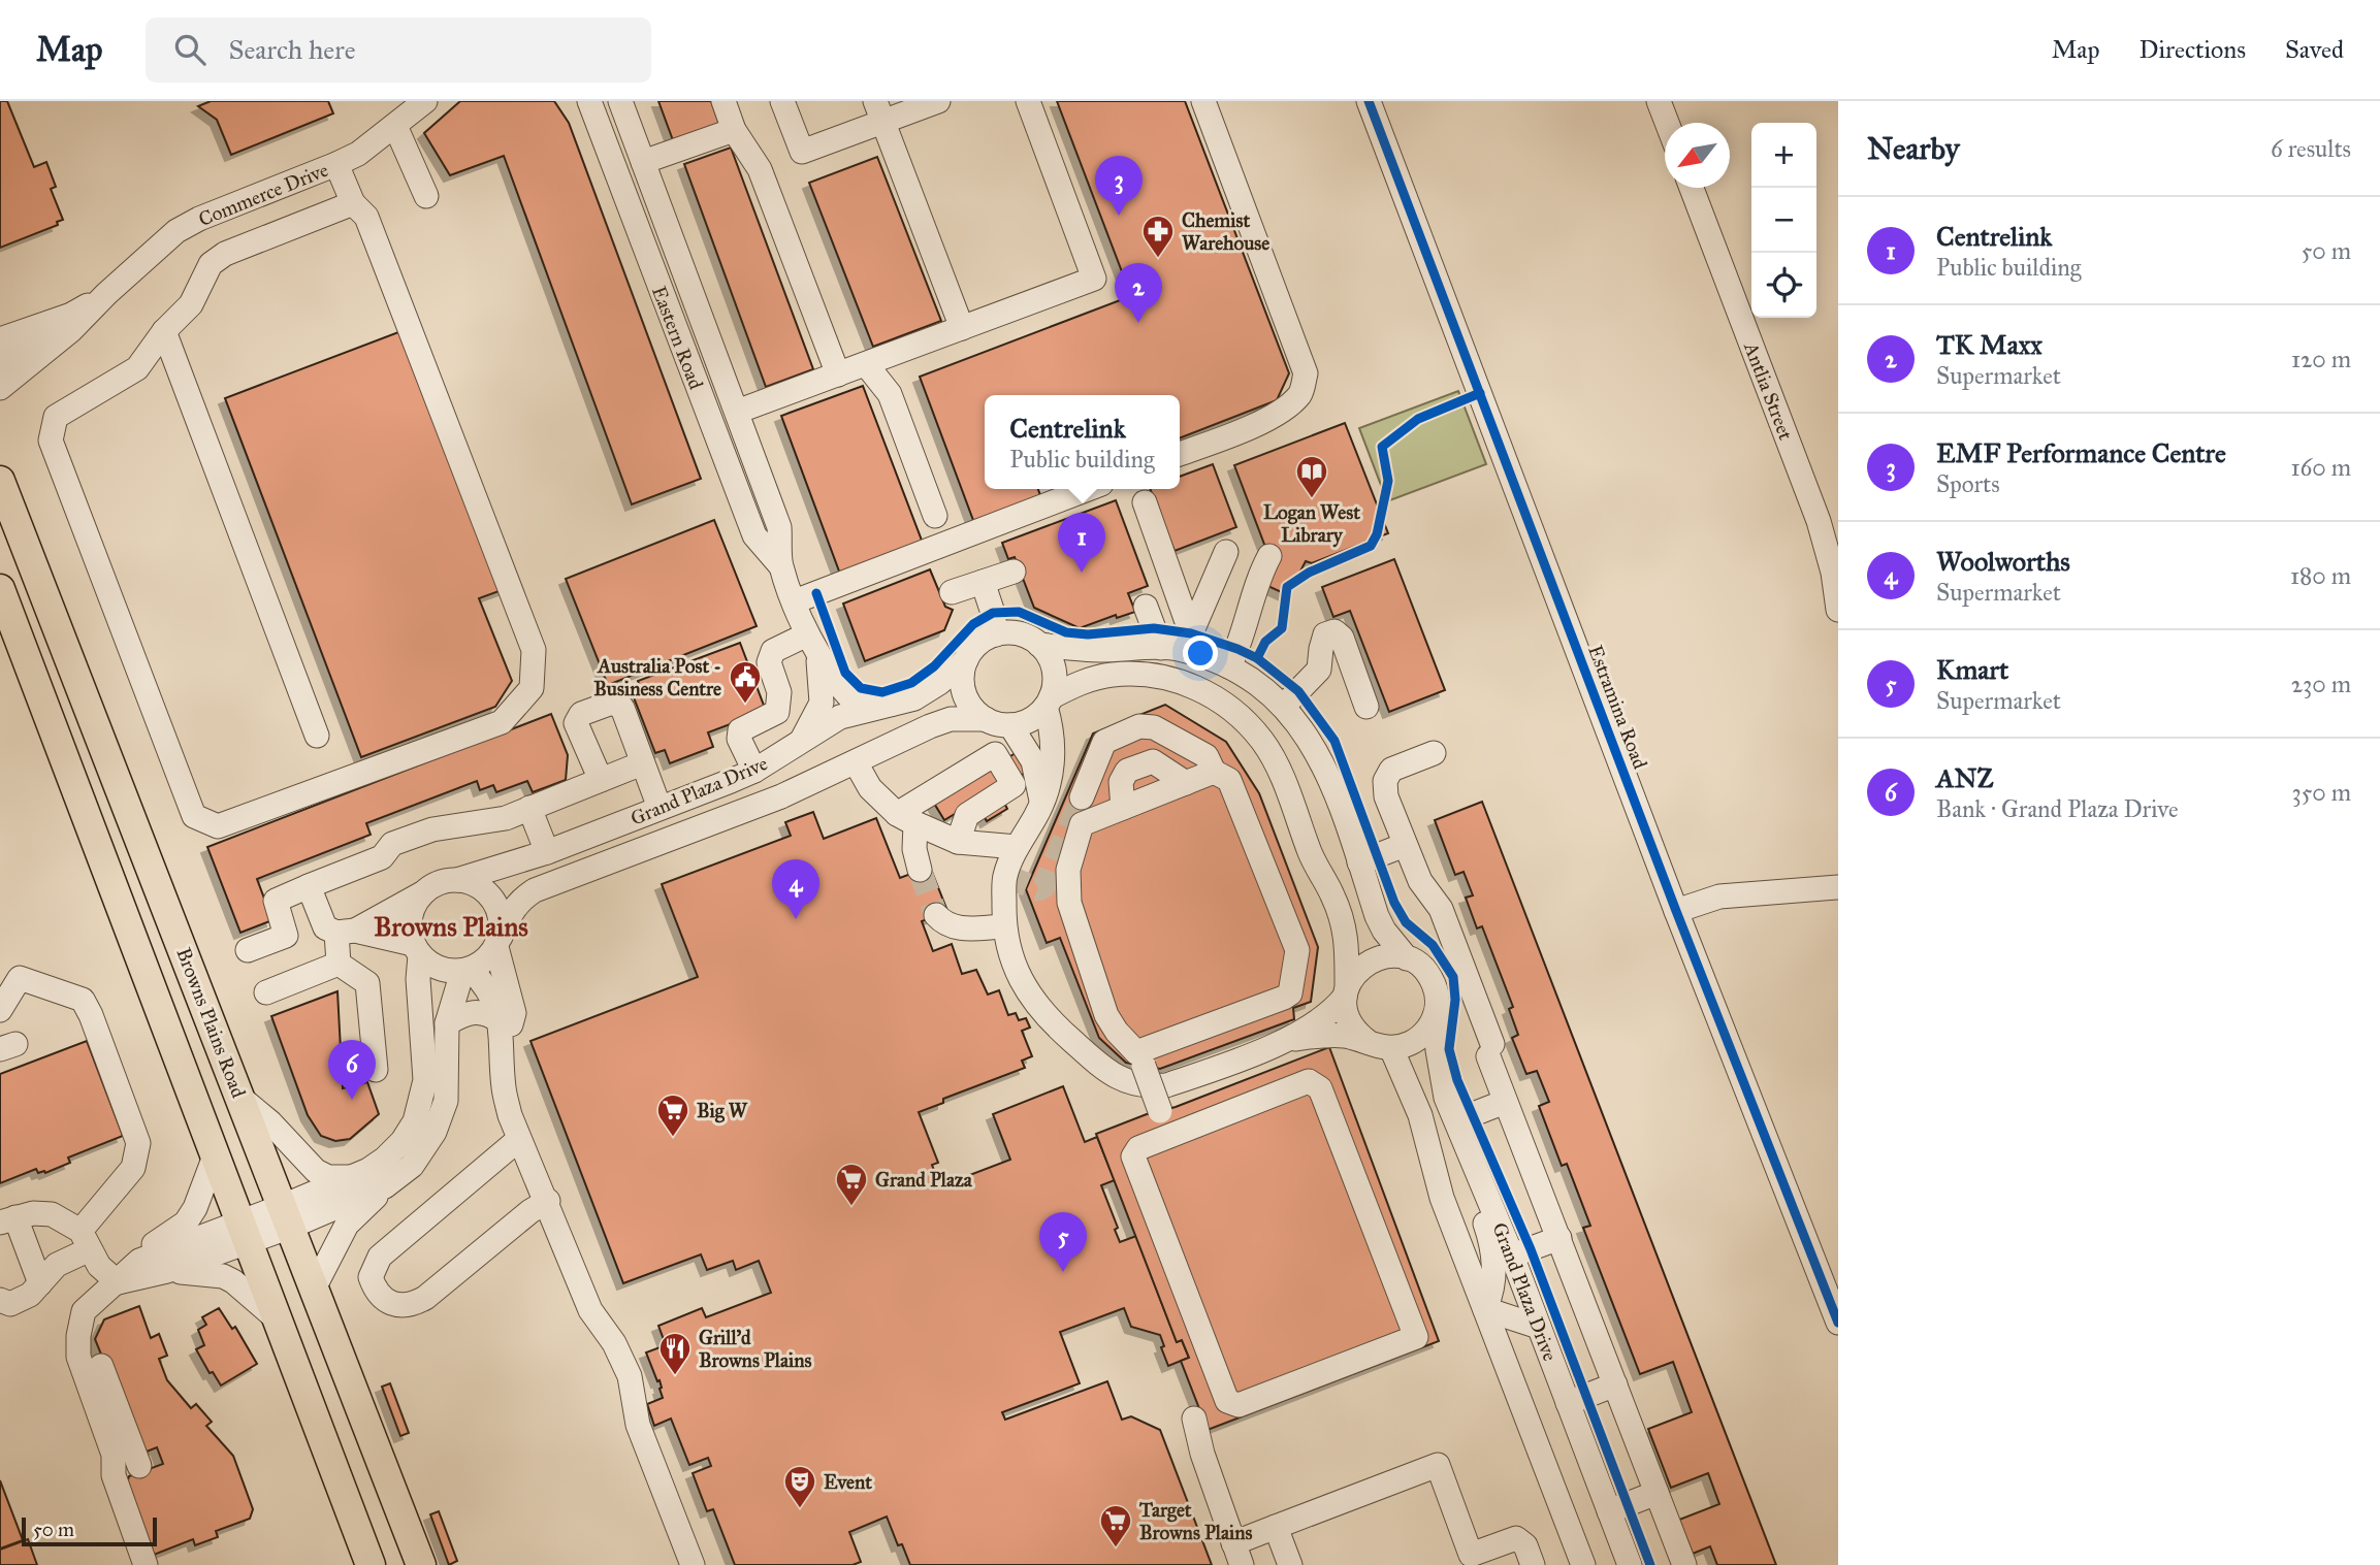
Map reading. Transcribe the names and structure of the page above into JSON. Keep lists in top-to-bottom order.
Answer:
{
  "streets": {
    "main road": ["Browns Plains Road"],
    "street": [
      "Commerce Drive",
      "Eastern Road",
      "Antlia Street",
      "Estramina Road",
      "Grand Plaza Drive"
    ]
  },
  "crossings": [
    ["Eastern Road", "Grand Plaza Drive"]
  ],
  "districts": ["Browns Plains"],
  "places": {
    "pharmacy": ["Chemist Warehouse"],
    "library": ["Logan West Library"],
    "public building": ["Australia Post - Business Centre"],
    "supermarket": ["Big W", "Grand Plaza", "Target Browns Plains"],
    "restaurant": ["Grill'd Browns Plains"],
    "theatre": ["Event"]
  },
  "scale_bar": "50 m",
  "north": "bottom left",
  "page": {
    "header": "Map",
    "search": "Search here",
    "nav": ["Map", "Directions", "Saved"],
    "heading": ["Nearby", "6 results"],
    "map_buttons": ["+", "−"],
    "pins": [
      "3",
      "2",
      "1",
      "4",
      "6",
      "5"
    ],
    "list": [
      {
        "mark": "1",
        "name": "Centrelink",
        "note": "Public building",
        "value": "50 m"
      },
      {
        "mark": "2",
        "name": "TK Maxx",
        "note": "Supermarket",
        "value": "120 m"
      },
      {
        "mark": "3",
        "name": "EMF Performance Centre",
        "note": "Sports",
        "value": "160 m"
      },
      {
        "mark": "4",
        "name": "Woolworths",
        "note": "Supermarket",
        "value": "180 m"
      },
      {
        "mark": "5",
        "name": "Kmart",
        "note": "Supermarket",
        "value": "230 m"
      },
      {
        "mark": "6",
        "name": "ANZ",
        "note": "Bank · Grand Plaza Drive",
        "value": "350 m"
      }
    ],
    "popup": ["Centrelink", "Public building"],
    "scale": "50 m"
  }
}
